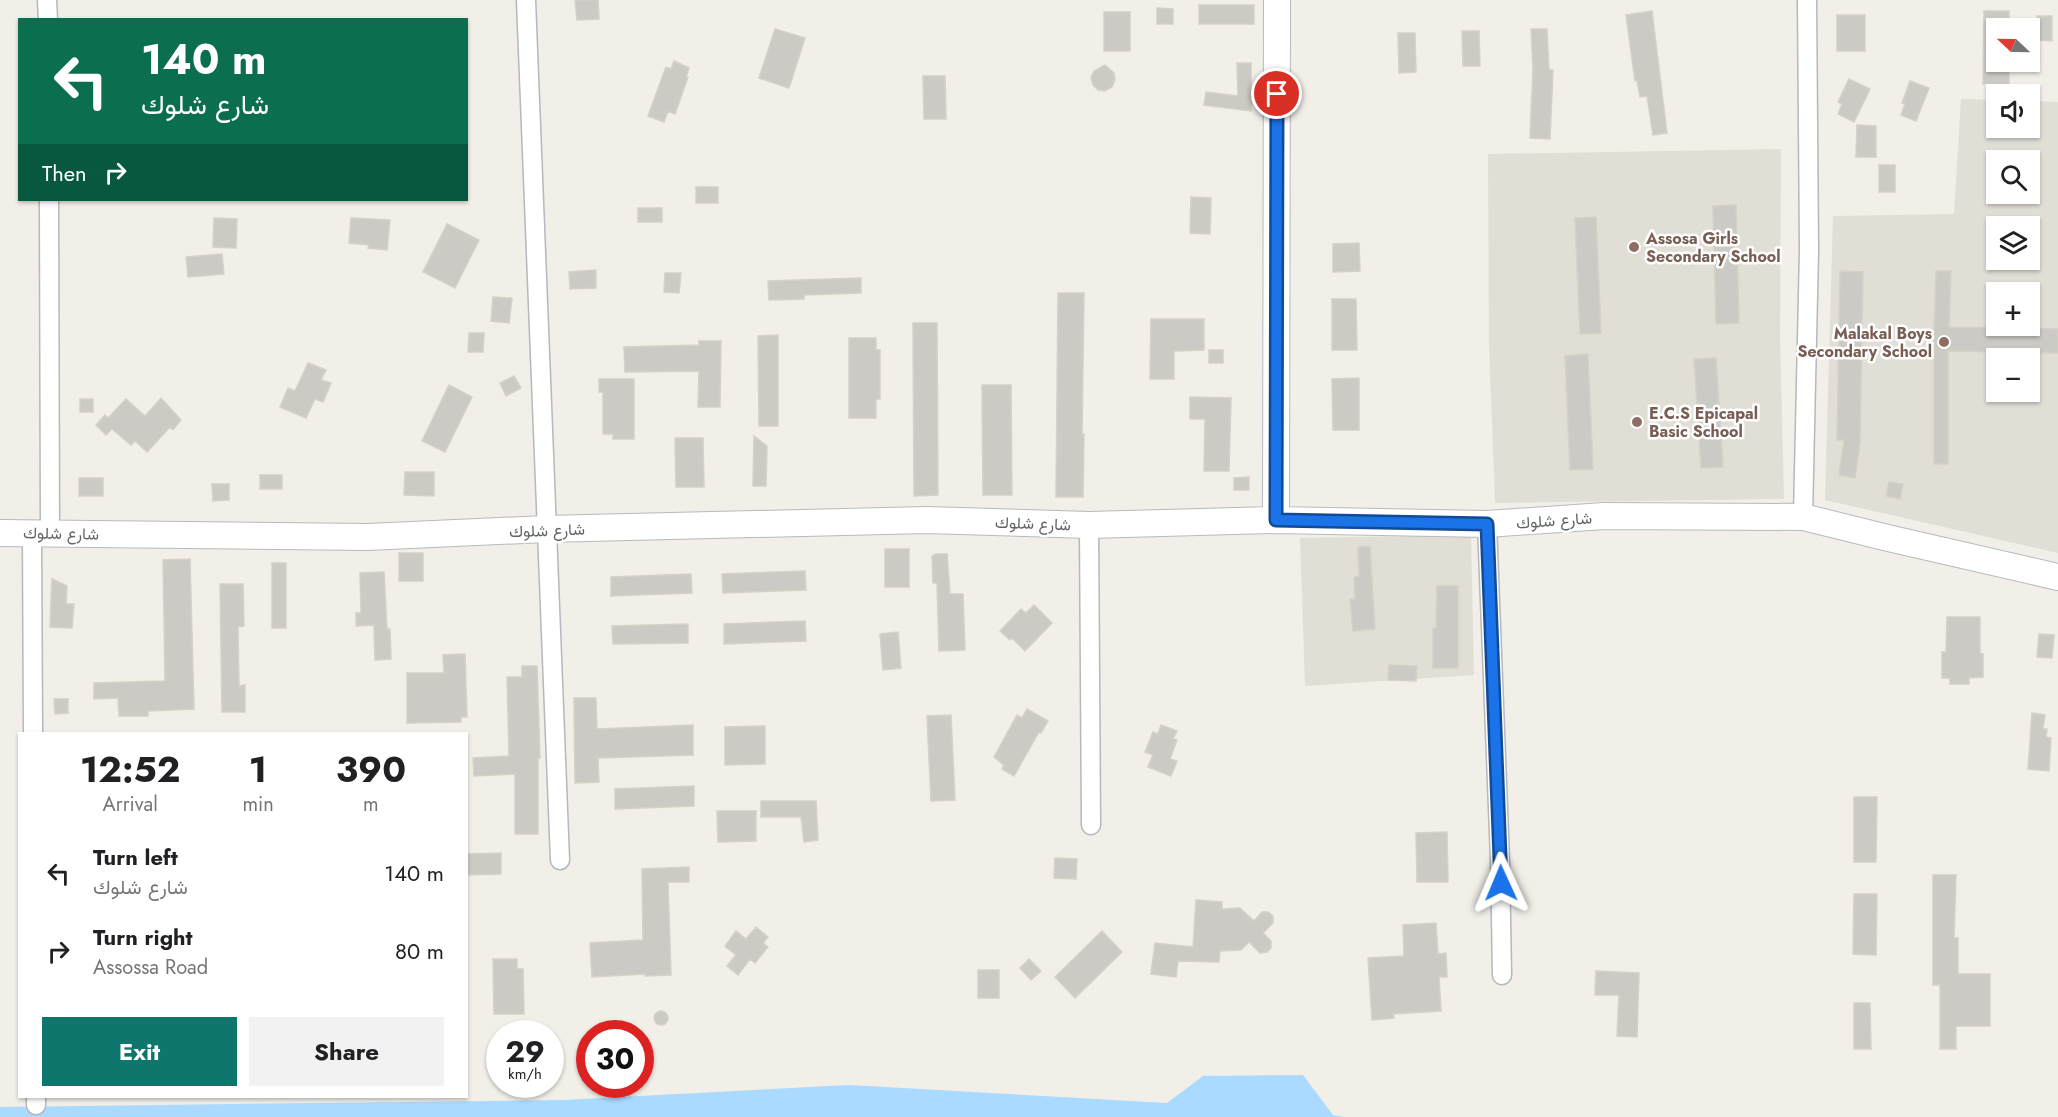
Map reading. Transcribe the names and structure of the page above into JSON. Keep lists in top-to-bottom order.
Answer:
{
  "streets": {
    "street": ["شارع شلوك"]
  },
  "places": ["Assosa Girls Secondary School", "Malakal Boys Secondary School", "E.C.S Epicapal Basic School"],
  "north": "left",
  "page": {
    "map_buttons": ["+", "−"],
    "turn": ["140 m", "شارع شلوك"],
    "then": "Then",
    "eta": [
      "12:52",
      "Arrival",
      "1",
      "min",
      "390",
      "m"
    ],
    "list": [
      {
        "name": "Turn left",
        "note": "شارع شلوك",
        "value": "140 m"
      },
      {
        "name": "Turn right",
        "note": "Assossa Road",
        "value": "80 m"
      }
    ],
    "buttons": ["Exit", "Share"],
    "speed": "29 km/h",
    "limit": "30"
  }
}
